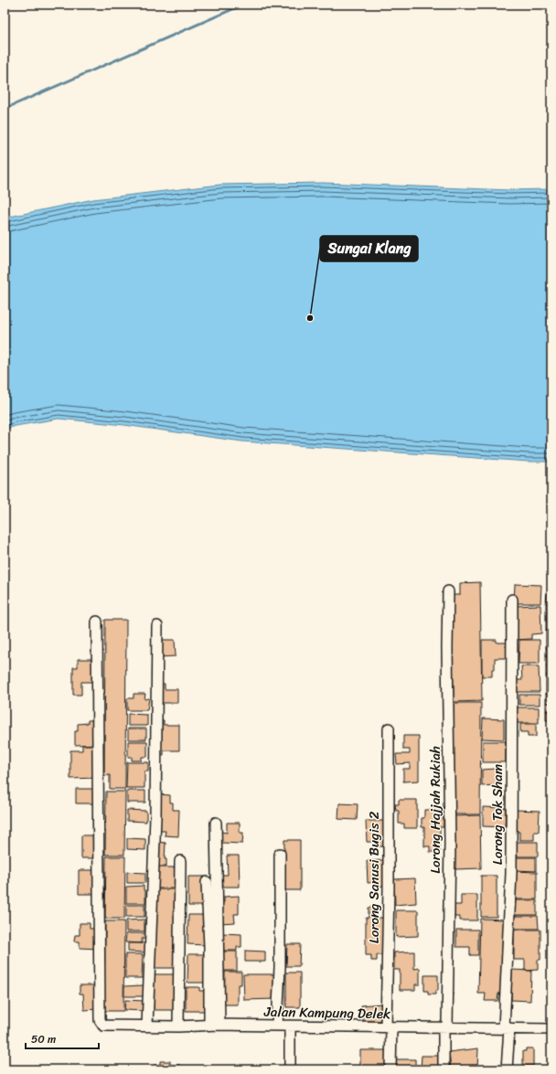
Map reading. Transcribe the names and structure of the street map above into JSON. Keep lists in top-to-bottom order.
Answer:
{
  "streets": {
    "street": [
      "Lorong Hajjah Rukiah",
      "Lorong Tok Sham",
      "Lorong Sanusi Bugis 2",
      "Jalan Kampung Delek"
    ]
  },
  "crossings": [
    ["Lorong Hajjah Rukiah", "Jalan Kampung Delek"],
    ["Lorong Tok Sham", "Jalan Kampung Delek"],
    ["Lorong Sanusi Bugis 2", "Jalan Kampung Delek"]
  ],
  "places": ["Sungai Klang"],
  "scale_bar": "50 m"
}
